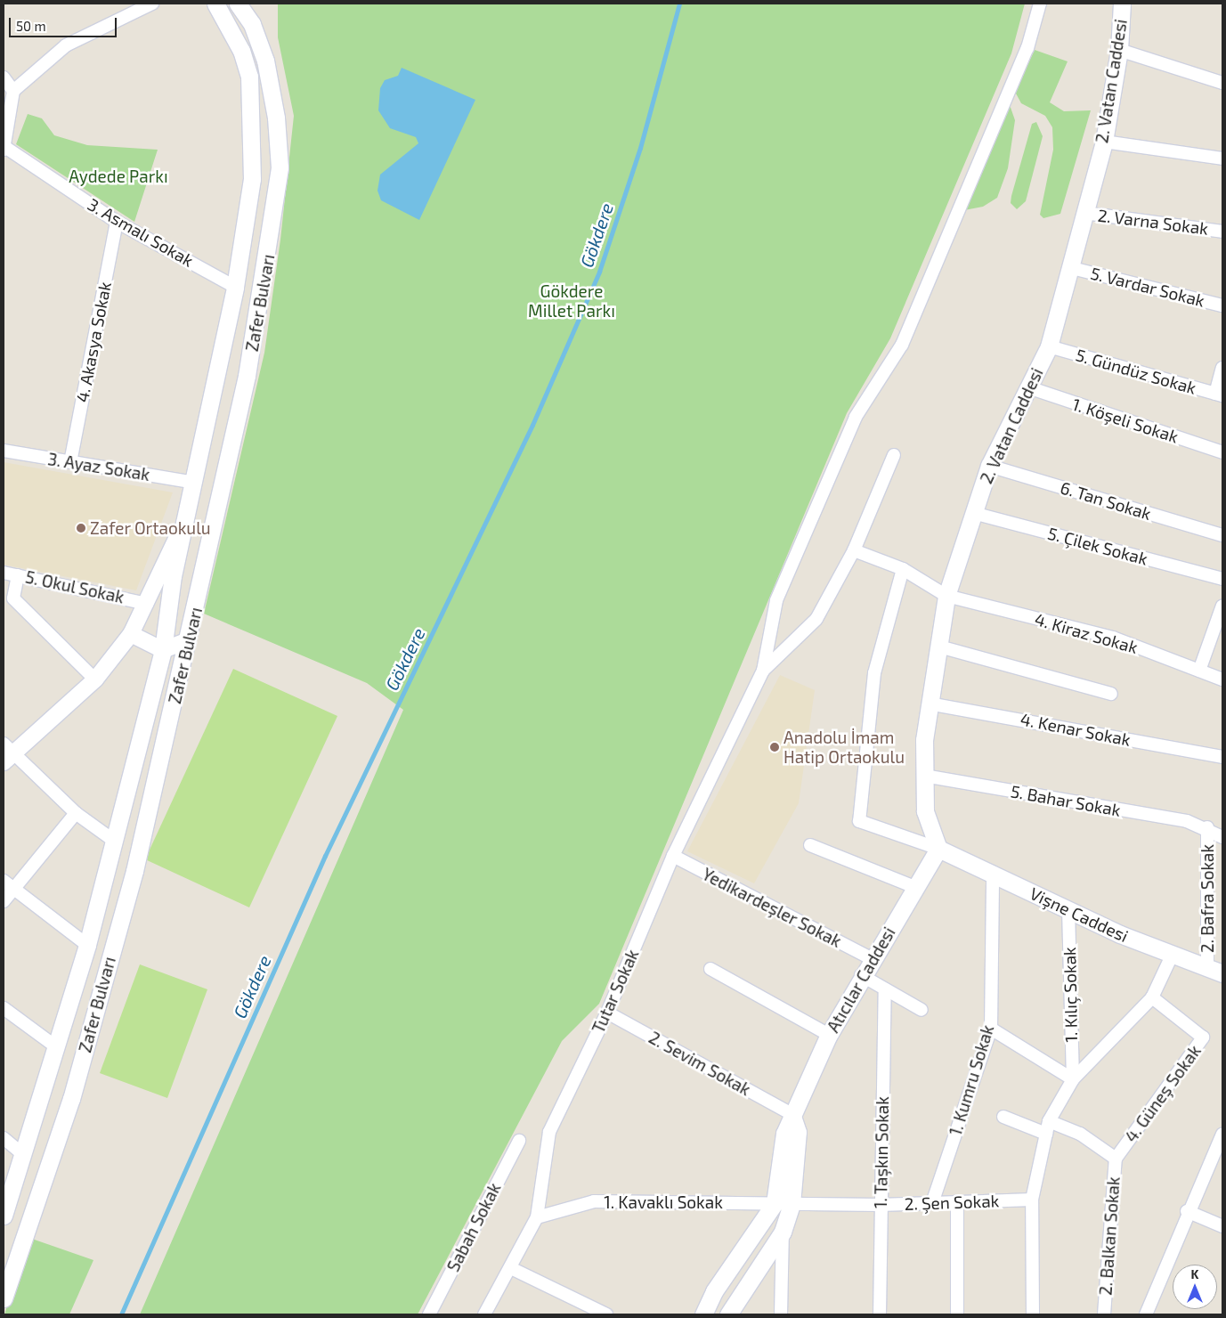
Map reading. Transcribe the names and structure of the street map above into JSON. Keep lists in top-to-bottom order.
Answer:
{
  "streets": {
    "main road": [
      "2. Vatan Caddesi",
      "Zafer Bulvarı",
      "Vişne Caddesi",
      "Atıcılar Caddesi"
    ],
    "street": [
      "2. Varna Sokak",
      "3. Asmalı Sokak",
      "5. Vardar Sokak",
      "4. Akasya Sokak",
      "5. Gündüz Sokak",
      "1. Köşeli Sokak",
      "3. Ayaz Sokak",
      "6. Tan Sokak",
      "5. Çilek Sokak",
      "5. Okul Sokak",
      "4. Kiraz Sokak",
      "4. Kenar Sokak",
      "5. Bahar Sokak",
      "2. Bafra Sokak",
      "Yedikardeşler Sokak",
      "Tutar Sokak",
      "1. Kılıç Sokak",
      "2. Sevim Sokak",
      "1. Kumru Sokak",
      "4. Güneş Sokak",
      "1. Taşkın Sokak",
      "1. Kavaklı Sokak",
      "2. Şen Sokak",
      "Sabah Sokak",
      "2. Balkan Sokak"
    ]
  },
  "crossings": [
    ["2. Vatan Caddesi", "2. Varna Sokak"],
    ["2. Vatan Caddesi", "5. Vardar Sokak"],
    ["2. Vatan Caddesi", "5. Gündüz Sokak"],
    ["2. Vatan Caddesi", "1. Köşeli Sokak"],
    ["2. Vatan Caddesi", "6. Tan Sokak"],
    ["2. Vatan Caddesi", "5. Çilek Sokak"],
    ["2. Vatan Caddesi", "4. Kiraz Sokak"],
    ["2. Vatan Caddesi", "4. Kenar Sokak"],
    ["2. Vatan Caddesi", "5. Bahar Sokak"],
    ["2. Vatan Caddesi", "Vişne Caddesi"],
    ["2. Vatan Caddesi", "Atıcılar Caddesi"],
    ["3. Asmalı Sokak", "Zafer Bulvarı"],
    ["3. Asmalı Sokak", "4. Akasya Sokak"],
    ["Zafer Bulvarı", "3. Ayaz Sokak"],
    ["4. Akasya Sokak", "3. Ayaz Sokak"],
    ["5. Bahar Sokak", "2. Bafra Sokak"],
    ["2. Bafra Sokak", "Vişne Caddesi"],
    ["Yedikardeşler Sokak", "Atıcılar Caddesi"],
    ["Yedikardeşler Sokak", "Tutar Sokak"],
    ["Vişne Caddesi", "Atıcılar Caddesi"],
    ["Vişne Caddesi", "1. Kılıç Sokak"],
    ["Vişne Caddesi", "1. Kumru Sokak"],
    ["Atıcılar Caddesi", "2. Sevim Sokak"],
    ["Atıcılar Caddesi", "1. Kavaklı Sokak"],
    ["Tutar Sokak", "2. Sevim Sokak"],
    ["Tutar Sokak", "1. Kavaklı Sokak"],
    ["1. Kumru Sokak", "2. Şen Sokak"],
    ["4. Güneş Sokak", "2. Balkan Sokak"],
    ["1. Taşkın Sokak", "2. Şen Sokak"],
    ["1. Kavaklı Sokak", "2. Şen Sokak"]
  ],
  "water": ["Gökdere"],
  "parks": ["Aydede Parkı", "Gökdere Millet Parkı"],
  "places": ["Zafer Ortaokulu", "Anadolu İmam Hatip Ortaokulu"],
  "scale_bar": "50 m",
  "north": "top"
}
